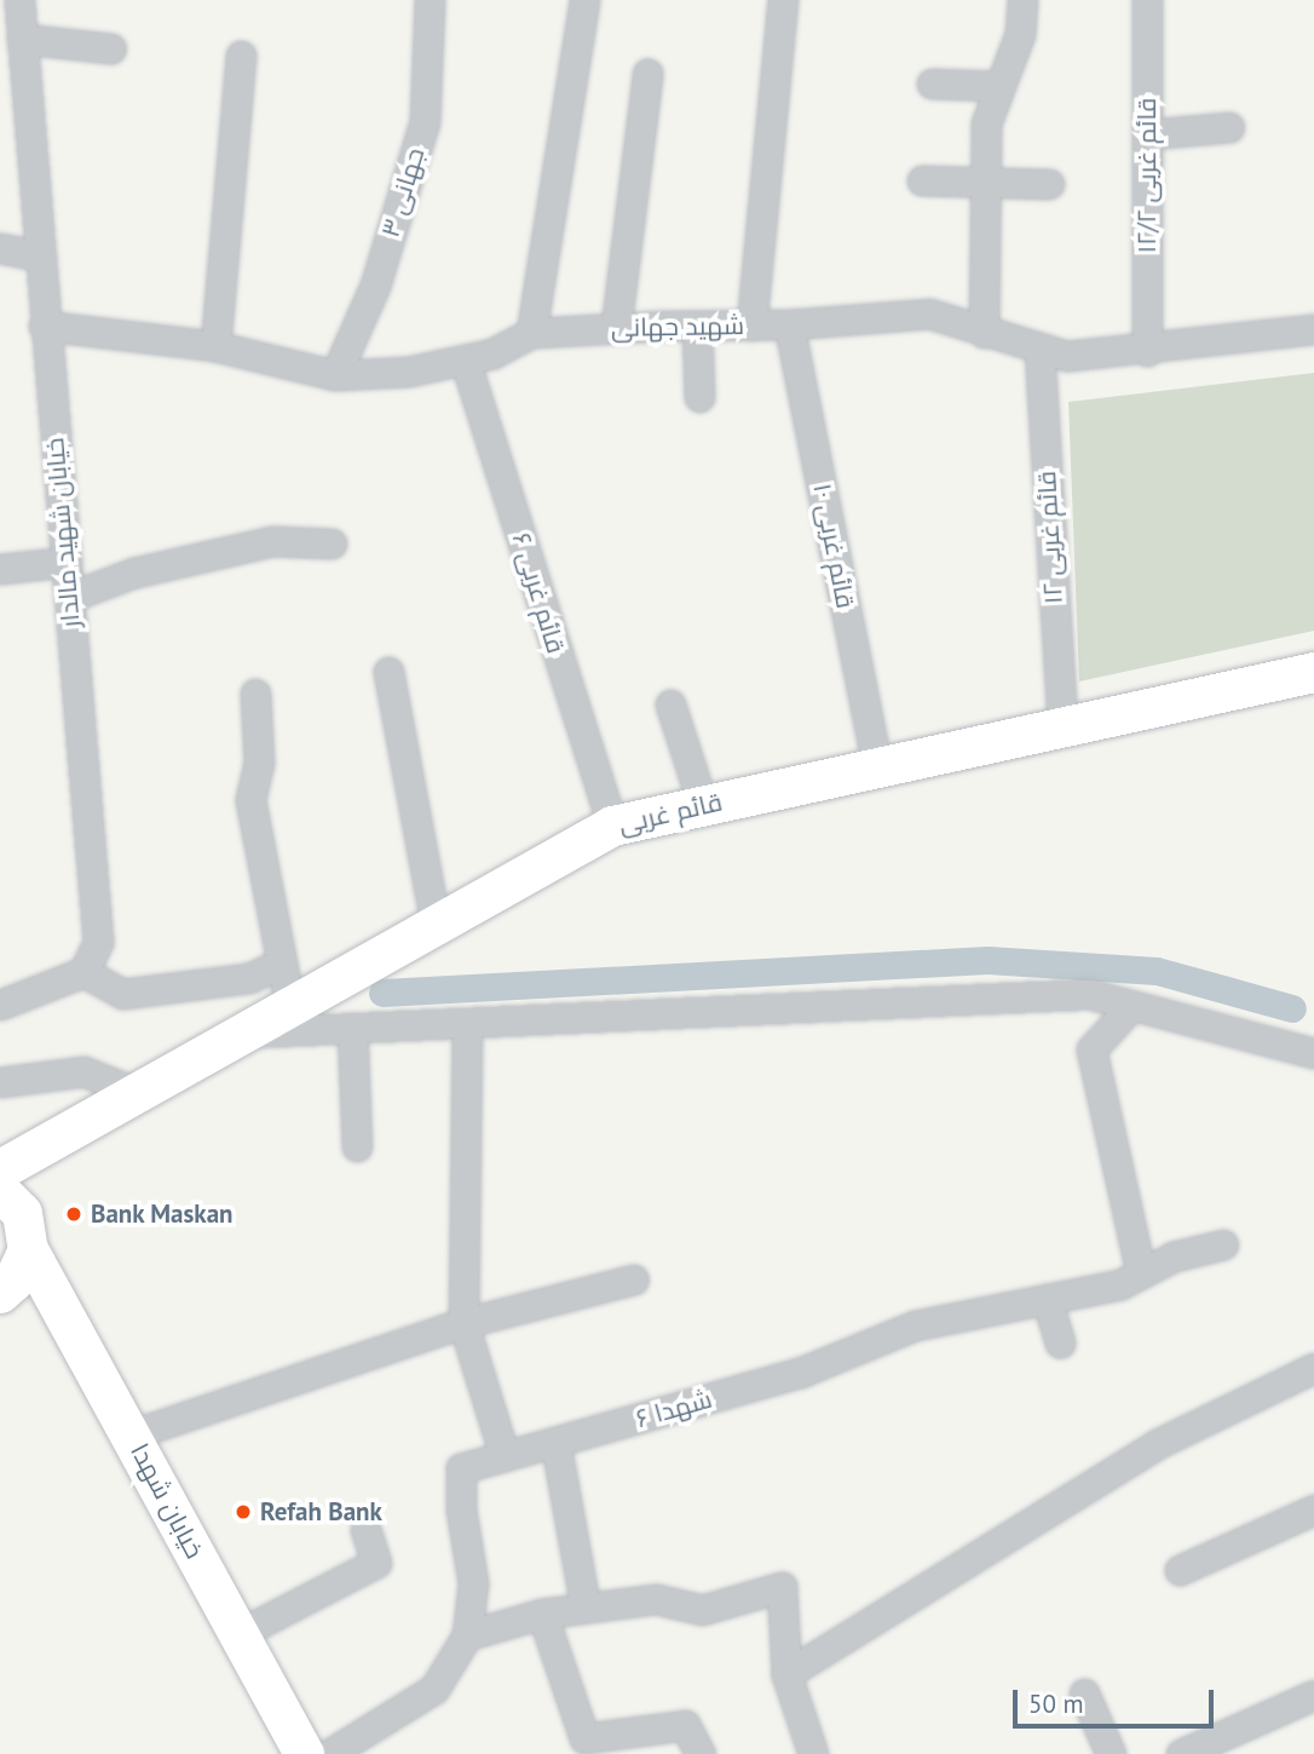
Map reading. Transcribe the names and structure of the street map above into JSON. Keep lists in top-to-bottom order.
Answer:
{
  "streets": {
    "main road": ["قائم غربی", "خیابان شهدا"],
    "street": [
      "قائم غربی ۱۲/۲",
      "جهانی ۳",
      "شهید جهانی",
      "خیابان شهید مالدار",
      "قائم غربی ۱۲",
      "قائم غربی ۱۰",
      "قائم غربی ۶",
      "شهدا ۶"
    ]
  },
  "crossings": [
    ["قائم غربی ۱۲/۲", "شهید جهانی"],
    ["جهانی ۳", "شهید جهانی"],
    ["شهید جهانی", "خیابان شهید مالدار"],
    ["شهید جهانی", "قائم غربی ۱۲"],
    ["شهید جهانی", "قائم غربی ۱۰"],
    ["شهید جهانی", "قائم غربی ۶"],
    ["قائم غربی ۱۲", "قائم غربی"],
    ["قائم غربی ۱۰", "قائم غربی"],
    ["قائم غربی ۶", "قائم غربی"]
  ],
  "places": ["Bank Maskan", "Refah Bank"],
  "scale_bar": "50 m"
}
